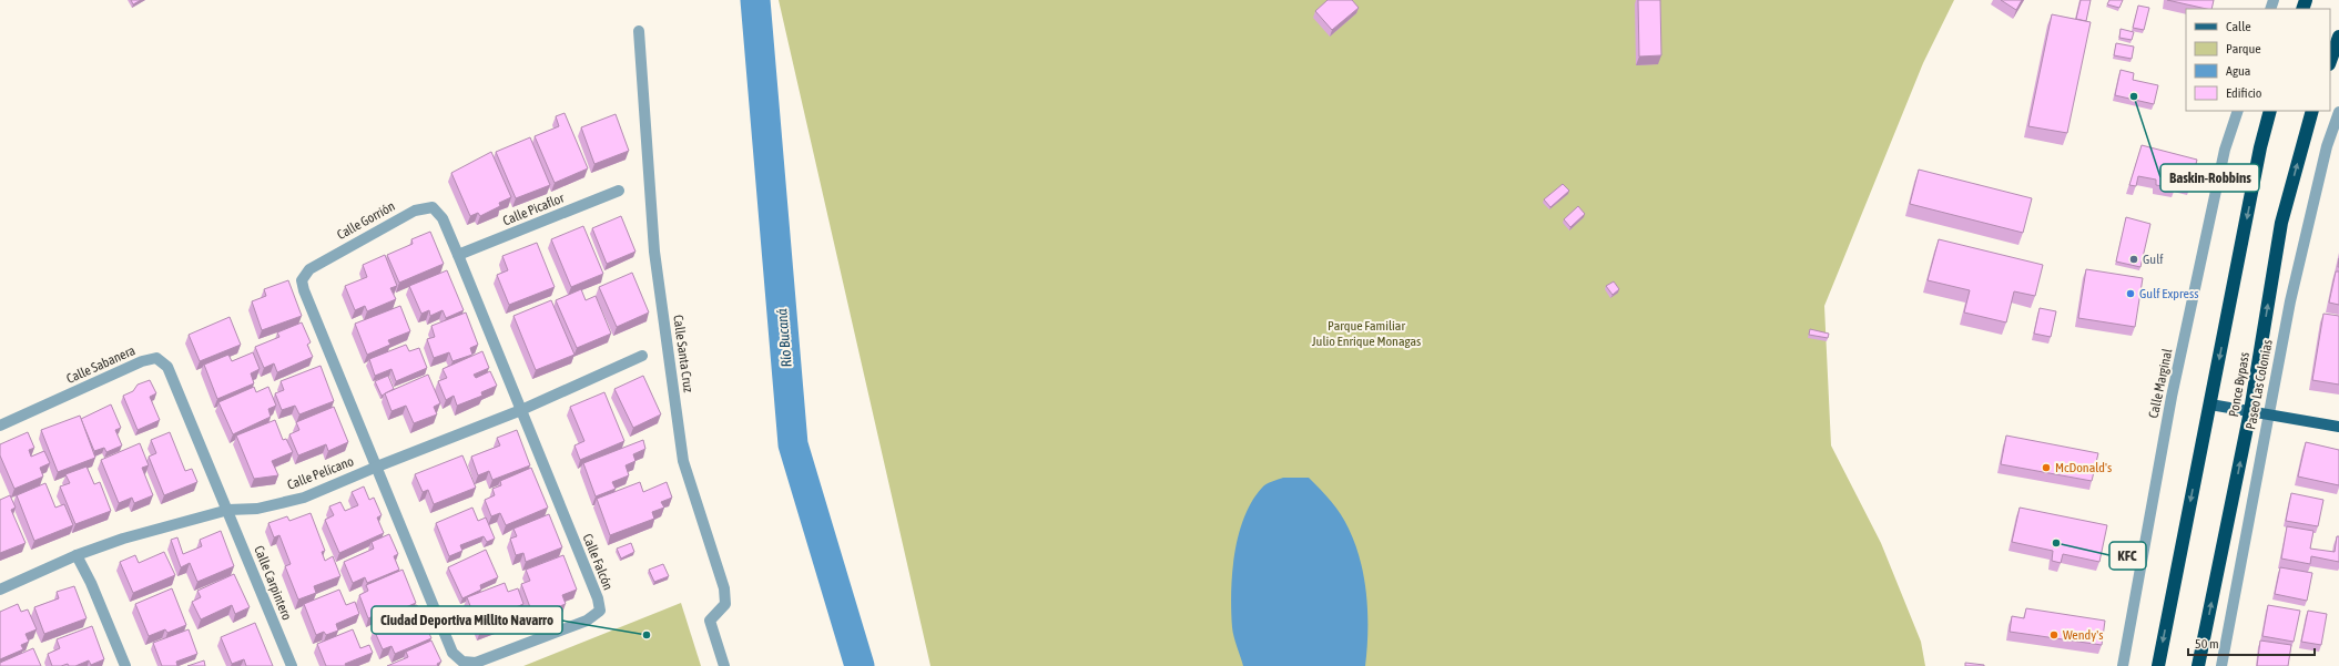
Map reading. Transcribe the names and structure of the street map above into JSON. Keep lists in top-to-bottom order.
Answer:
{
  "streets": {
    "highway": ["Ponce Bypass"],
    "street": [
      "Calle Picaflor",
      "Calle Gorrión",
      "Calle Santa Cruz",
      "Calle Sabanera",
      "Calle Marginal",
      "Paseo Las Colonias",
      "Calle Pelícano",
      "Calle Falcón",
      "Calle Carpintero"
    ]
  },
  "crossings": [
    ["Calle Picaflor", "Calle Gorrión"],
    ["Calle Gorrión", "Calle Pelícano"],
    ["Calle Gorrión", "Calle Falcón"],
    ["Calle Sabanera", "Calle Pelícano"],
    ["Calle Sabanera", "Calle Carpintero"],
    ["Calle Pelícano", "Calle Falcón"],
    ["Calle Pelícano", "Calle Carpintero"]
  ],
  "water": ["Río Bucaná"],
  "parks": ["Parque Familiar Julio Enrique Monagas"],
  "places": [
    "Baskin-Robbins",
    "Gulf",
    "Gulf Express",
    "McDonald's",
    "KFC",
    "Ciudad Deportiva Millito Navarro",
    "Wendy's"
  ],
  "legend": [
    "Calle",
    "Parque",
    "Agua",
    "Edificio"
  ],
  "scale_bar": "50 m"
}
